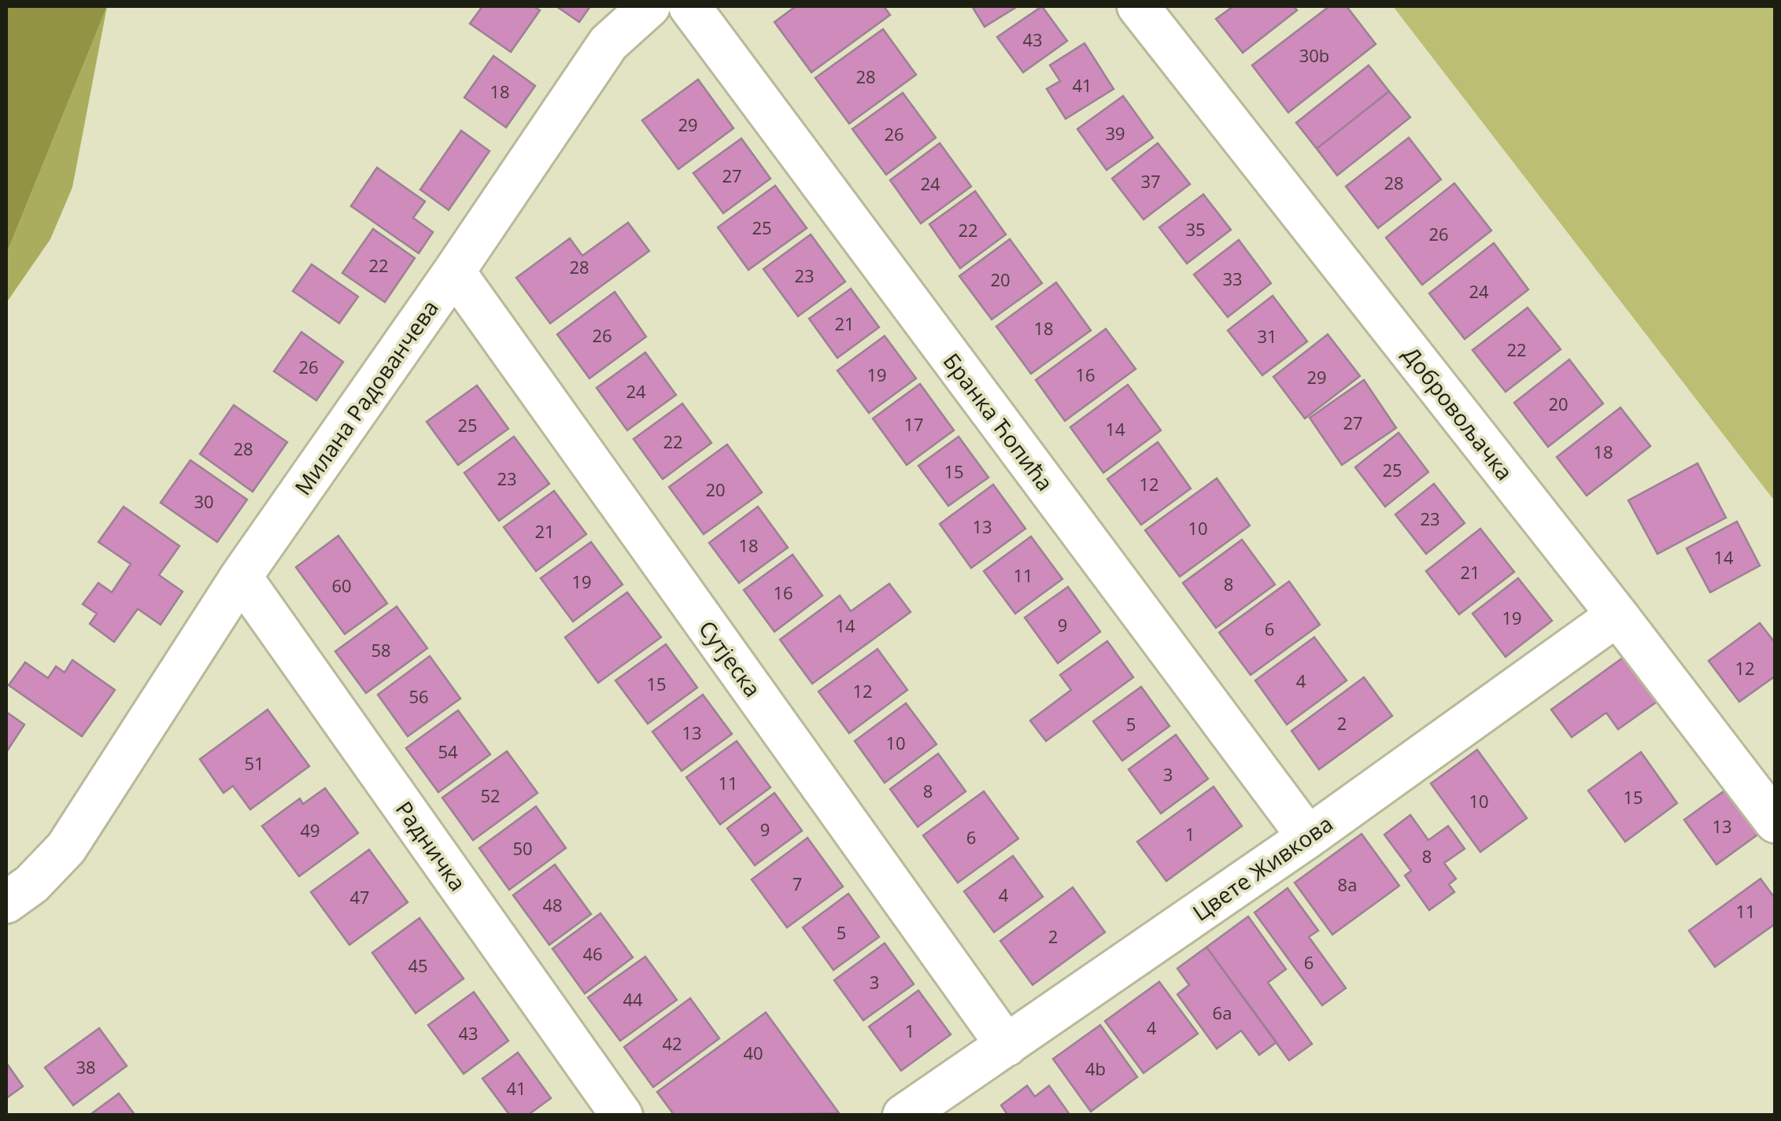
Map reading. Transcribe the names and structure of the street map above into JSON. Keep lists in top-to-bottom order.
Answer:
{
  "streets": {
    "street": [
      "Милана Радованчева",
      "Добровољачка",
      "Бранка Ћопића",
      "Сутјеска",
      "Радничка",
      "Цвете Живкова"
    ]
  },
  "crossings": [
    ["Милана Радованчева", "Сутјеска"],
    ["Милана Радованчева", "Радничка"],
    ["Добровољачка", "Цвете Живкова"],
    ["Бранка Ћопића", "Цвете Живкова"],
    ["Сутјеска", "Цвете Живкова"]
  ],
  "house_numbers": [
    "43",
    "30b",
    "28",
    "41",
    "18",
    "29",
    "39",
    "26",
    "27",
    "37",
    "28",
    "24",
    "25",
    "35",
    "22",
    "26",
    "22",
    "28",
    "23",
    "33",
    "20",
    "24",
    "21",
    "18",
    "26",
    "31",
    "22",
    "26",
    "19",
    "16",
    "29",
    "24",
    "20",
    "27",
    "17",
    "25",
    "14",
    "22",
    "28",
    "18",
    "25",
    "15",
    "23",
    "12",
    "20",
    "30",
    "23",
    "13",
    "10",
    "21",
    "18",
    "14",
    "21",
    "11",
    "19",
    "8",
    "60",
    "16",
    "19",
    "9",
    "14",
    "6",
    "58",
    "12",
    "4",
    "15",
    "12",
    "56",
    "2",
    "5",
    "13",
    "10",
    "54",
    "51",
    "3",
    "11",
    "8",
    "52",
    "15",
    "10",
    "13",
    "9",
    "49",
    "1",
    "6",
    "50",
    "8",
    "7",
    "8a",
    "4",
    "47",
    "48",
    "11",
    "5",
    "2",
    "46",
    "6",
    "45",
    "3",
    "44",
    "6a",
    "4",
    "1",
    "43",
    "42",
    "40",
    "38",
    "4b",
    "41"
  ]
}
